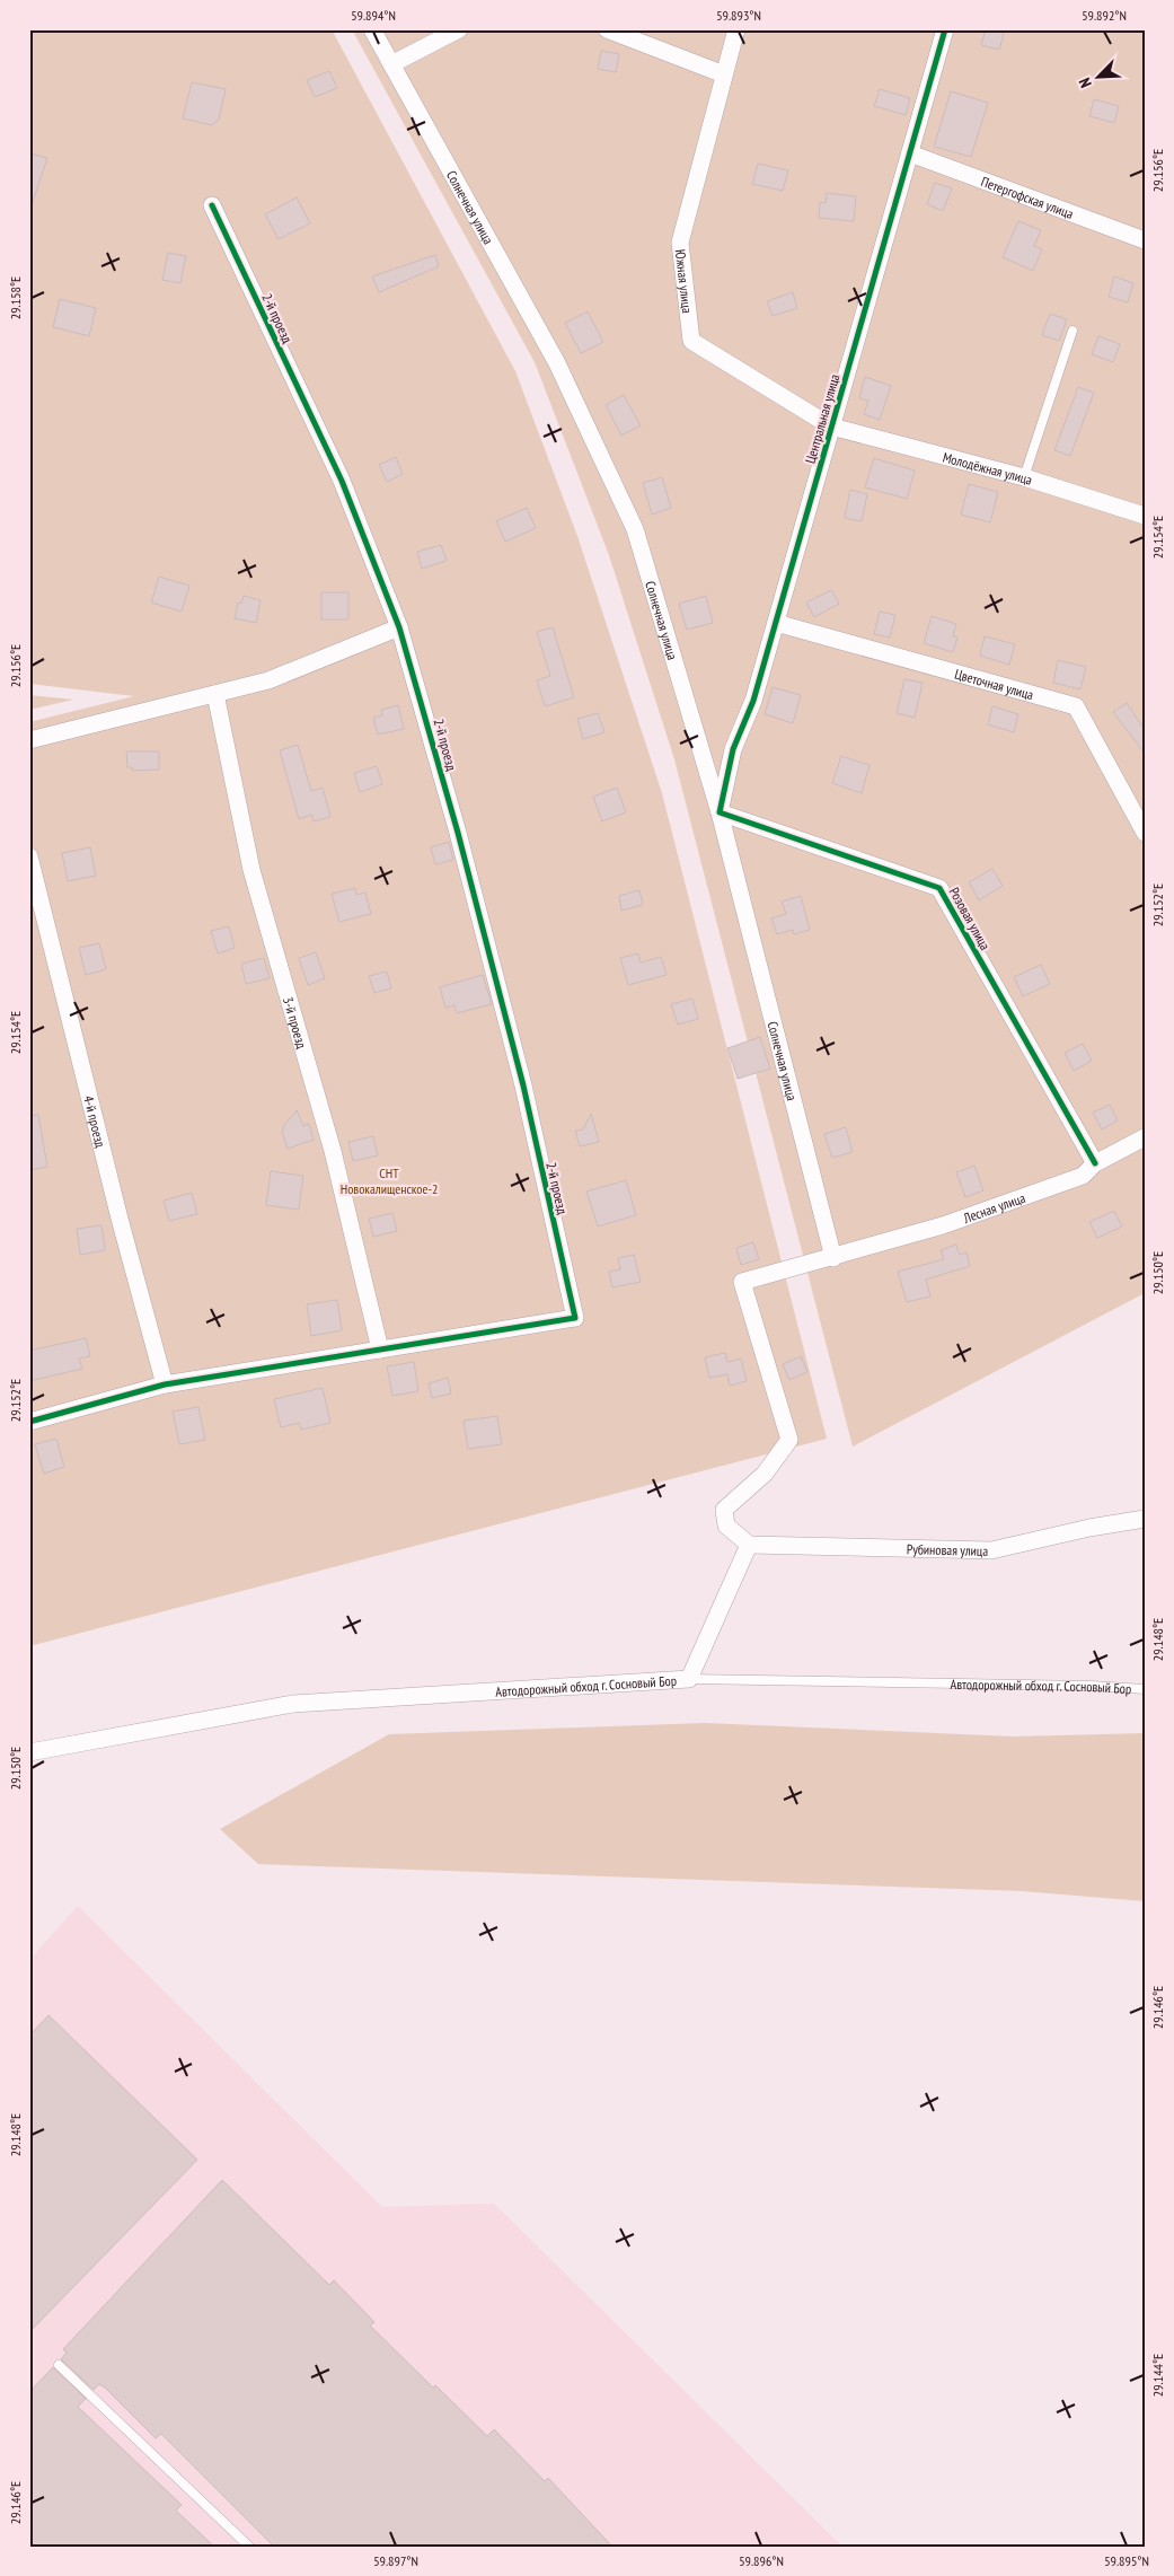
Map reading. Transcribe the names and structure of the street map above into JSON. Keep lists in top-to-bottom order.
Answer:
{
  "streets": {
    "street": [
      "Петергофская улица",
      "Солнечная улица",
      "Южная улица",
      "2-й проезд",
      "Центральная улица",
      "Молодёжная улица",
      "Цветочная улица",
      "Розовая улица",
      "3-й проезд",
      "4-й проезд",
      "Лесная улица",
      "Рубиновая улица",
      "Автодорожный обход г. Сосновый Бор"
    ]
  },
  "crossings": [
    ["Петергофская улица", "Центральная улица"],
    ["Солнечная улица", "Центральная улица"],
    ["Солнечная улица", "Розовая улица"],
    ["Солнечная улица", "Лесная улица"],
    ["Южная улица", "Центральная улица"],
    ["Южная улица", "Молодёжная улица"],
    ["2-й проезд", "3-й проезд"],
    ["Центральная улица", "Молодёжная улица"],
    ["Центральная улица", "Цветочная улица"],
    ["Центральная улица", "Розовая улица"],
    ["Розовая улица", "Лесная улица"],
    ["Лесная улица", "Рубиновая улица"]
  ],
  "parks": ["СНТ Новокалищенское-2"],
  "north": "bottom left",
  "coordinates": [
    "59.894°N",
    "59.893°N",
    "59.892°N",
    "29.156°E",
    "29.158°E",
    "29.154°E",
    "29.152°E",
    "29.150°E",
    "29.148°E",
    "29.146°E",
    "29.144°E",
    "59.897°N",
    "59.896°N",
    "59.895°N"
  ]
}
